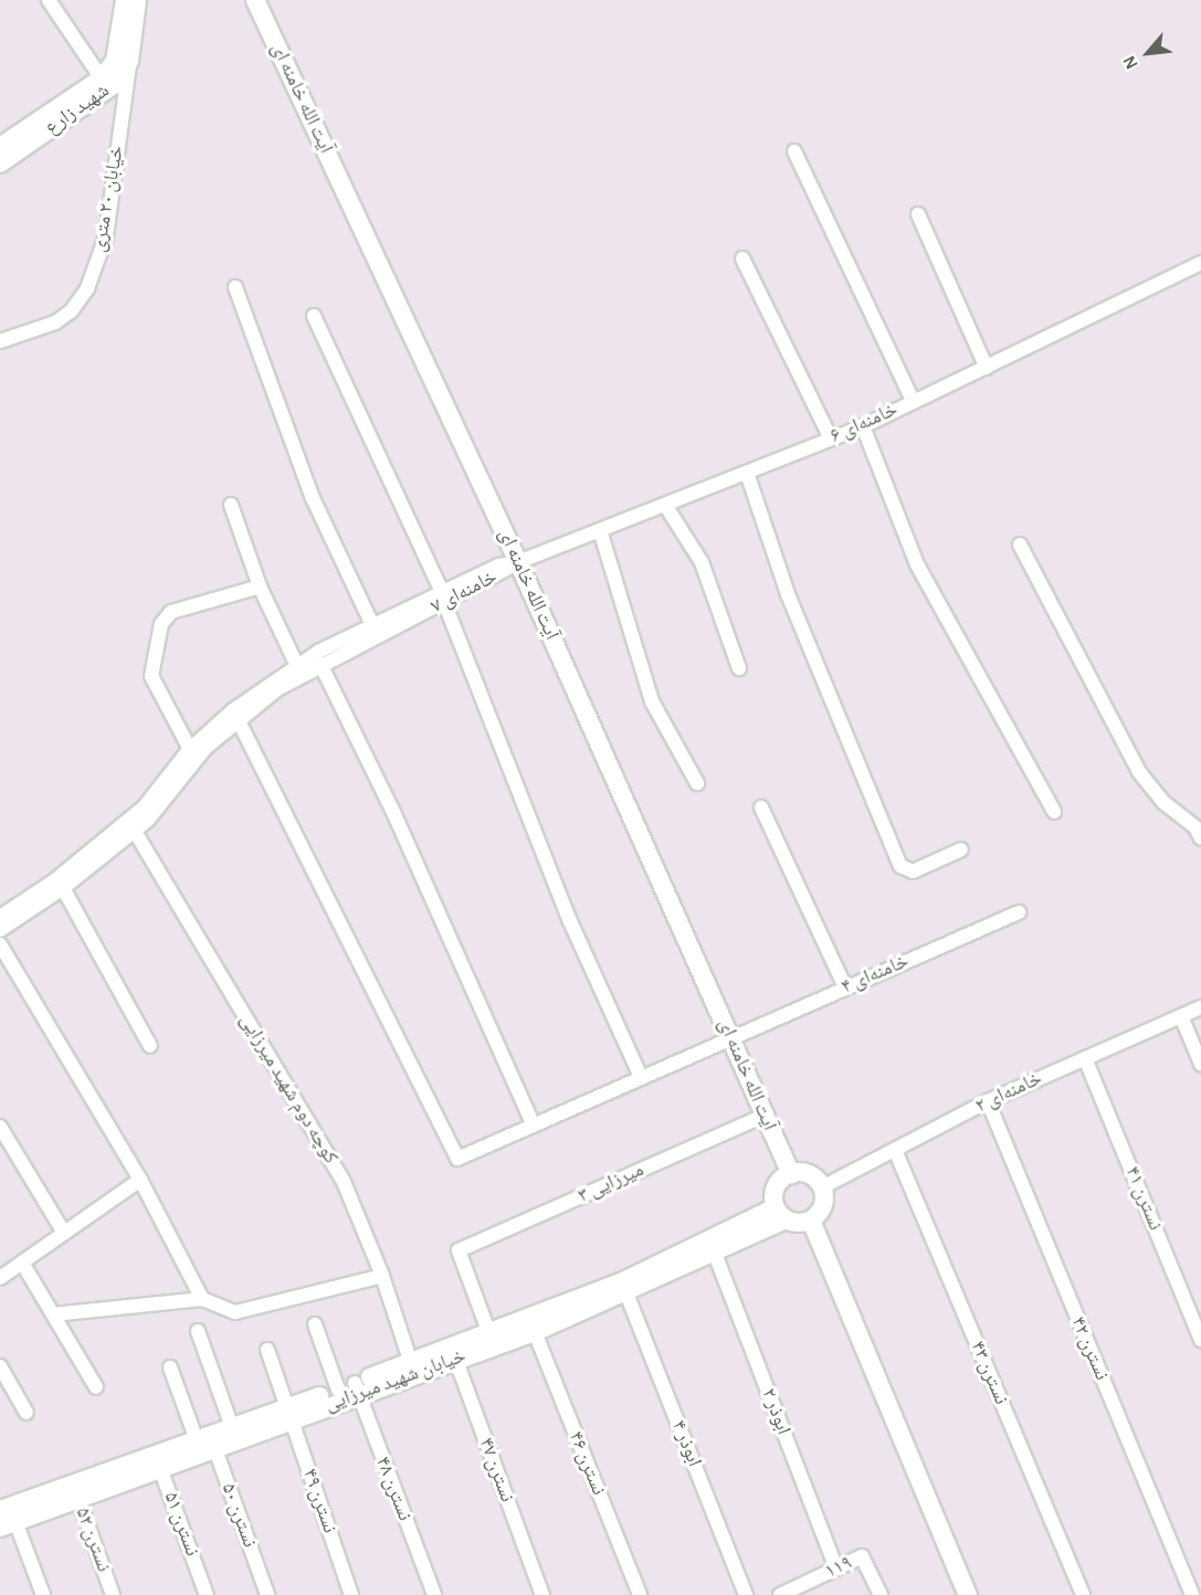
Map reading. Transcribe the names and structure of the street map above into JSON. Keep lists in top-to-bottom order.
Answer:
{
  "streets": {
    "street": [
      "آیت الله خامنه ای",
      "شهید زارع",
      "خیابان ۲۰ متری",
      "خامنه‌ای ۶",
      "خامنه‌ای ۷",
      "خامنه‌ای ۴",
      "کوچه دوم شهید میرزایی",
      "خامنه‌ای ۲",
      "میرزایی ۳",
      "نسترن ۴۱",
      "نسترن ۴۲",
      "نسترن ۴۳",
      "خیابان شهید میرزایی",
      "ابوذر ۲",
      "ابوذر ۴",
      "نسترن ۴۶",
      "نسترن ۴۷",
      "نسترن ۴۸",
      "نسترن ۴۹",
      "نسترن ۵۰",
      "نسترن ۵۱",
      "نسترن ۵۲",
      "۱۱۹"
    ]
  },
  "crossings": [
    ["آیت الله خامنه ای", "خامنه‌ای ۶"],
    ["آیت الله خامنه ای", "خامنه‌ای ۷"],
    ["آیت الله خامنه ای", "خامنه‌ای ۴"],
    ["آیت الله خامنه ای", "خامنه‌ای ۲"],
    ["آیت الله خامنه ای", "میرزایی ۳"],
    ["آیت الله خامنه ای", "خیابان شهید میرزایی"],
    ["شهید زارع", "خیابان ۲۰ متری"],
    ["خامنه‌ای ۶", "خامنه‌ای ۷"],
    ["خامنه‌ای ۷", "خامنه‌ای ۴"],
    ["خامنه‌ای ۷", "کوچه دوم شهید میرزایی"],
    ["کوچه دوم شهید میرزایی", "خیابان شهید میرزایی"],
    ["خامنه‌ای ۲", "نسترن ۴۱"],
    ["خامنه‌ای ۲", "نسترن ۴۲"],
    ["خامنه‌ای ۲", "نسترن ۴۳"],
    ["خامنه‌ای ۲", "خیابان شهید میرزایی"],
    ["میرزایی ۳", "خیابان شهید میرزایی"],
    ["خیابان شهید میرزایی", "ابوذر ۲"],
    ["خیابان شهید میرزایی", "ابوذر ۴"],
    ["خیابان شهید میرزایی", "نسترن ۴۶"],
    ["خیابان شهید میرزایی", "نسترن ۴۷"],
    ["خیابان شهید میرزایی", "نسترن ۴۸"],
    ["خیابان شهید میرزایی", "نسترن ۴۹"],
    ["خیابان شهید میرزایی", "نسترن ۵۰"],
    ["خیابان شهید میرزایی", "نسترن ۵۱"],
    ["خیابان شهید میرزایی", "نسترن ۵۲"],
    ["ابوذر ۲", "۱۱۹"]
  ],
  "north": "bottom left"
}
